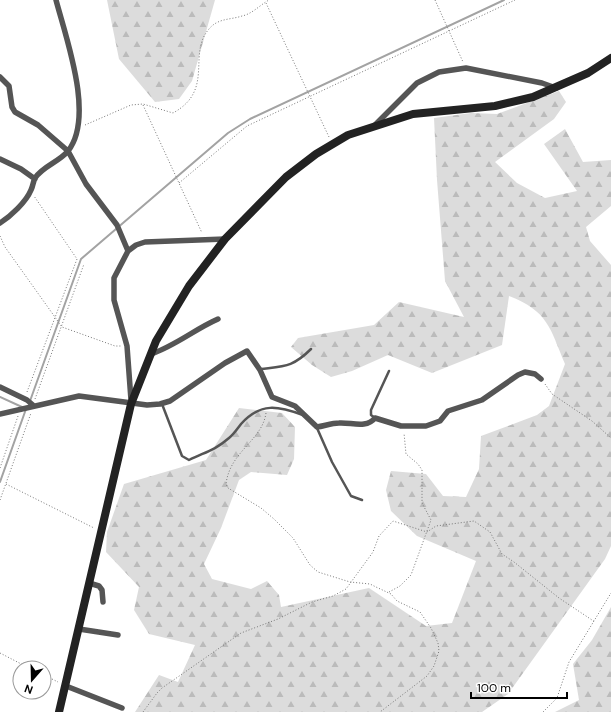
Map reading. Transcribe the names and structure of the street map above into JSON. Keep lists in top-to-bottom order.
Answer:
{
  "scale_bar": "100 m",
  "north": "bottom"
}
